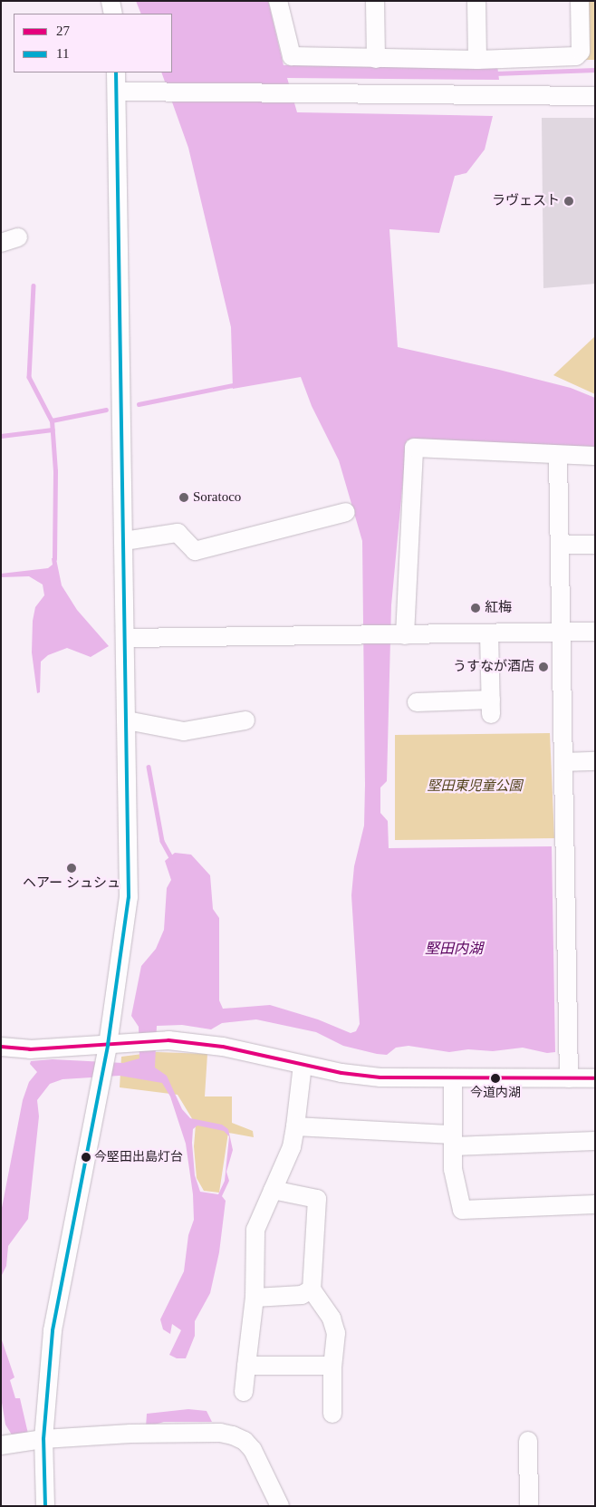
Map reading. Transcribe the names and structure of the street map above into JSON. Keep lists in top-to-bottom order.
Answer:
{
  "water": ["堅田内湖"],
  "parks": ["堅田東児童公園"],
  "places": [
    "ラヴェスト",
    "Soratoco",
    "紅梅",
    "うすなが酒店",
    "ヘアー シュシュ",
    "今道内湖",
    "今堅田出島灯台"
  ],
  "lines": ["transit line 11", "transit line 27"],
  "legend": ["27", "11"]
}
